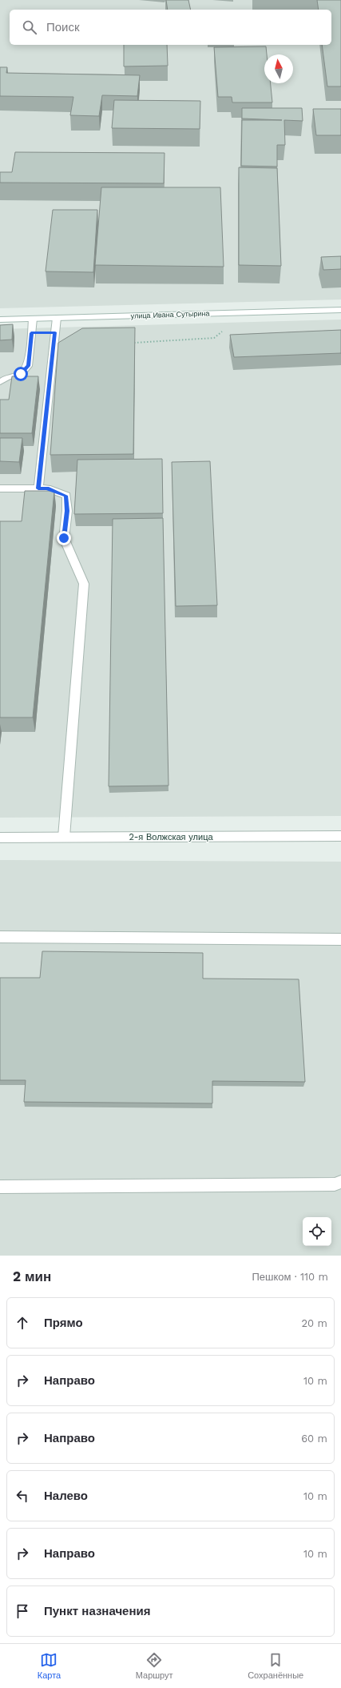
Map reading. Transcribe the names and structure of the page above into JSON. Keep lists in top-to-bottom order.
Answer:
{
  "streets": {
    "street": ["улица Ивана Сутырина", "2-я Волжская улица"]
  },
  "north": "top",
  "page": {
    "search": "Поиск",
    "heading": ["2 мин", "Пешком · 110 m"],
    "list": [
      ["Прямо", "20 m"],
      ["Направо", "10 m"],
      ["Направо", "60 m"],
      ["Налево", "10 m"],
      ["Направо", "10 m"],
      "Пункт назначения"
    ],
    "nav": ["Карта", "Маршрут", "Сохранённые"]
  }
}
